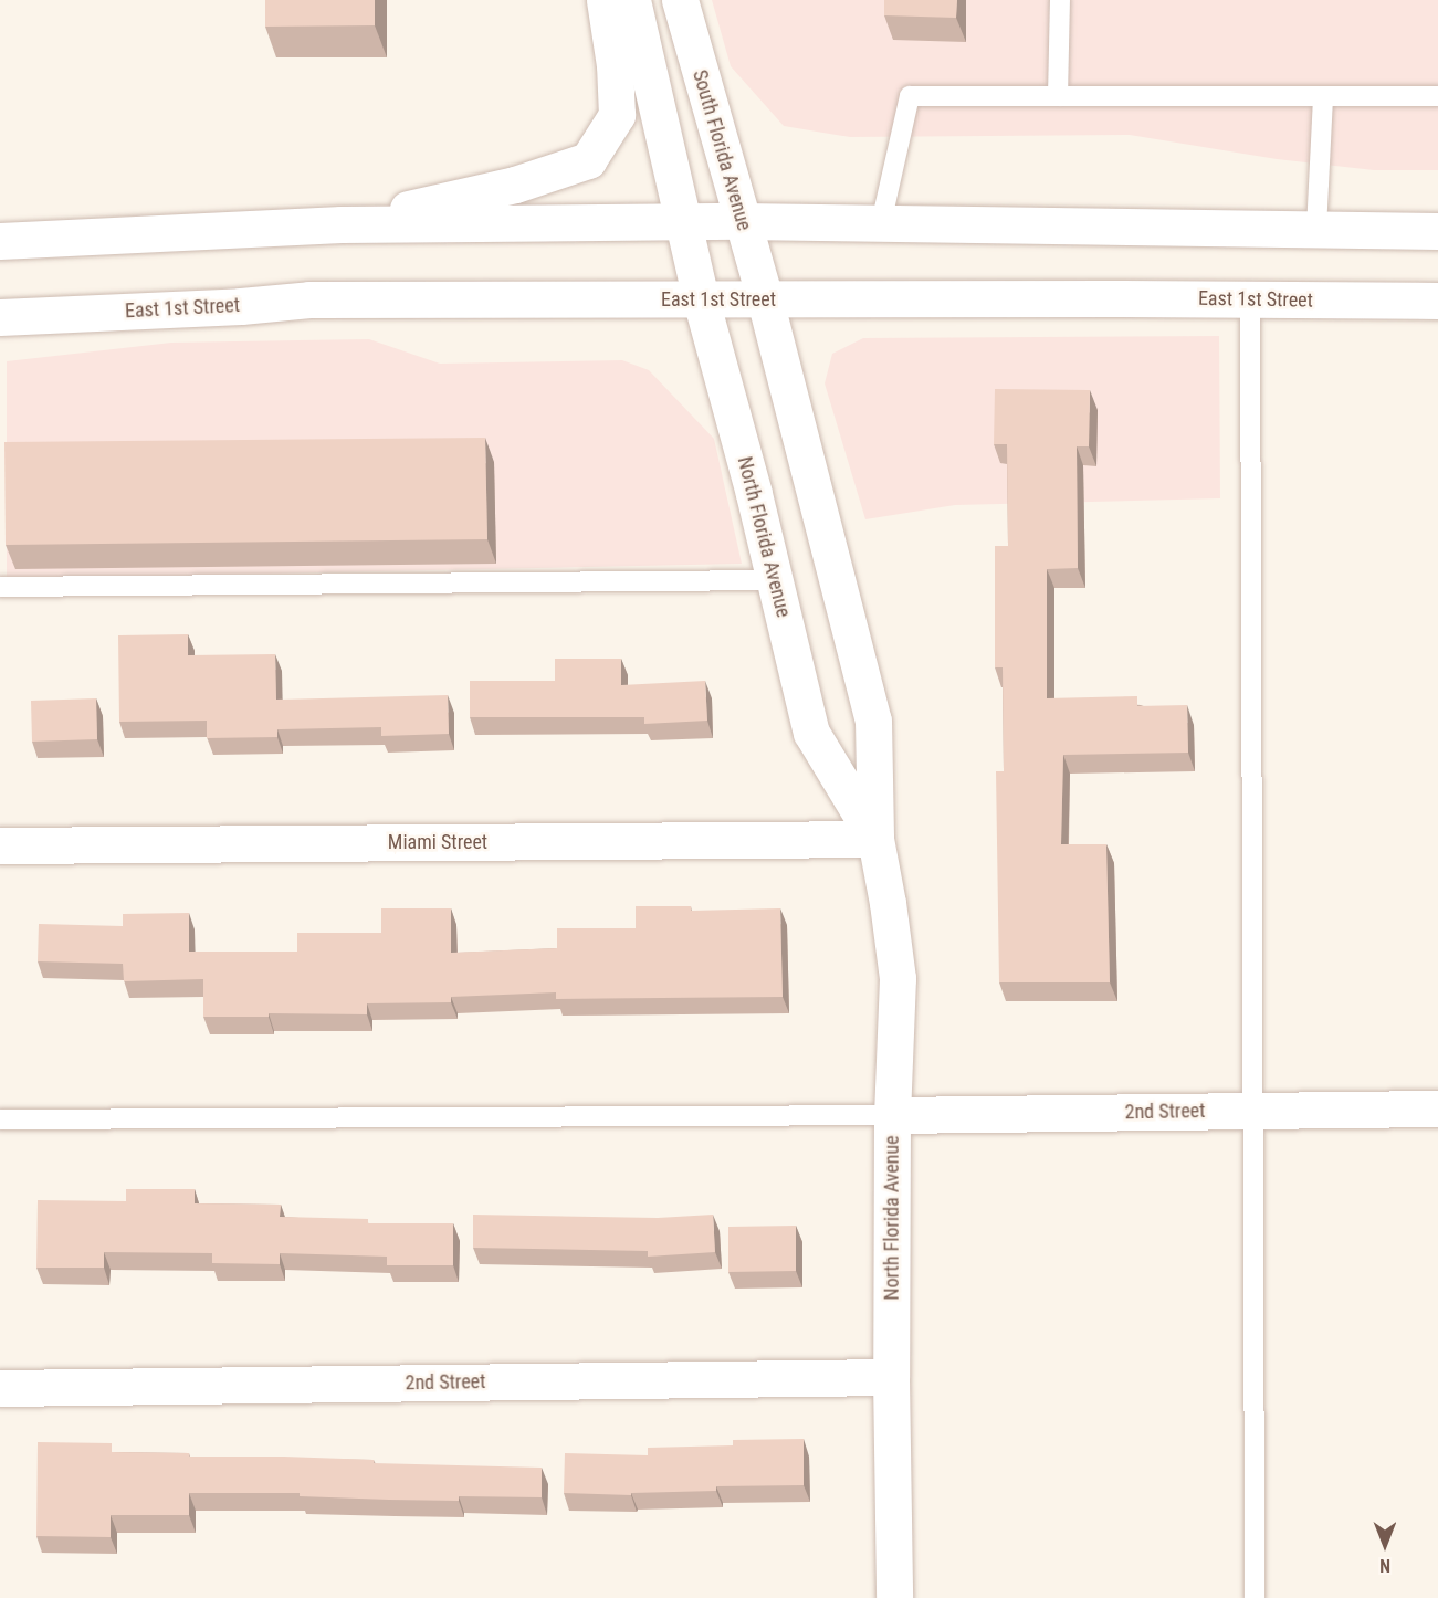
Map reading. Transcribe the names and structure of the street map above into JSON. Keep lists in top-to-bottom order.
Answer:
{
  "streets": {
    "main road": [
      "South Florida Avenue",
      "East 1st Street",
      "North Florida Avenue",
      "Miami Street",
      "2nd Street"
    ]
  },
  "crossings": [
    ["South Florida Avenue", "East 1st Street"],
    ["South Florida Avenue", "North Florida Avenue"],
    ["East 1st Street", "North Florida Avenue"],
    ["North Florida Avenue", "Miami Street"],
    ["North Florida Avenue", "2nd Street"]
  ],
  "north": "bottom"
}
